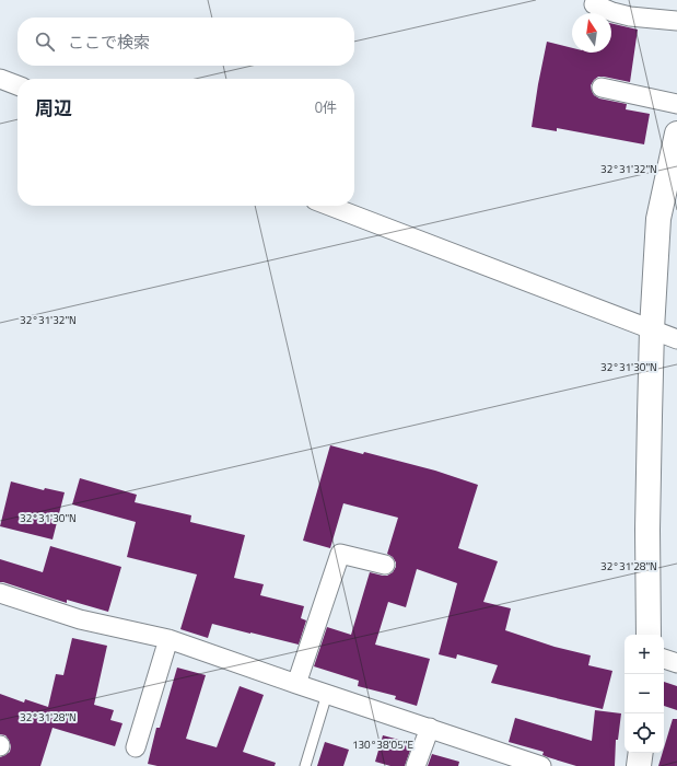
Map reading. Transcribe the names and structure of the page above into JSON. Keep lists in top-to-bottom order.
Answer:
{
  "north": "top",
  "page": {
    "search": "ここで検索",
    "heading": ["周辺", "0件"],
    "map_buttons": ["+", "−"]
  },
  "coordinates": [
    "32°31'32\"N",
    "32°31'30\"N",
    "32°31'28\"N",
    "130°38'05\"E"
  ]
}
